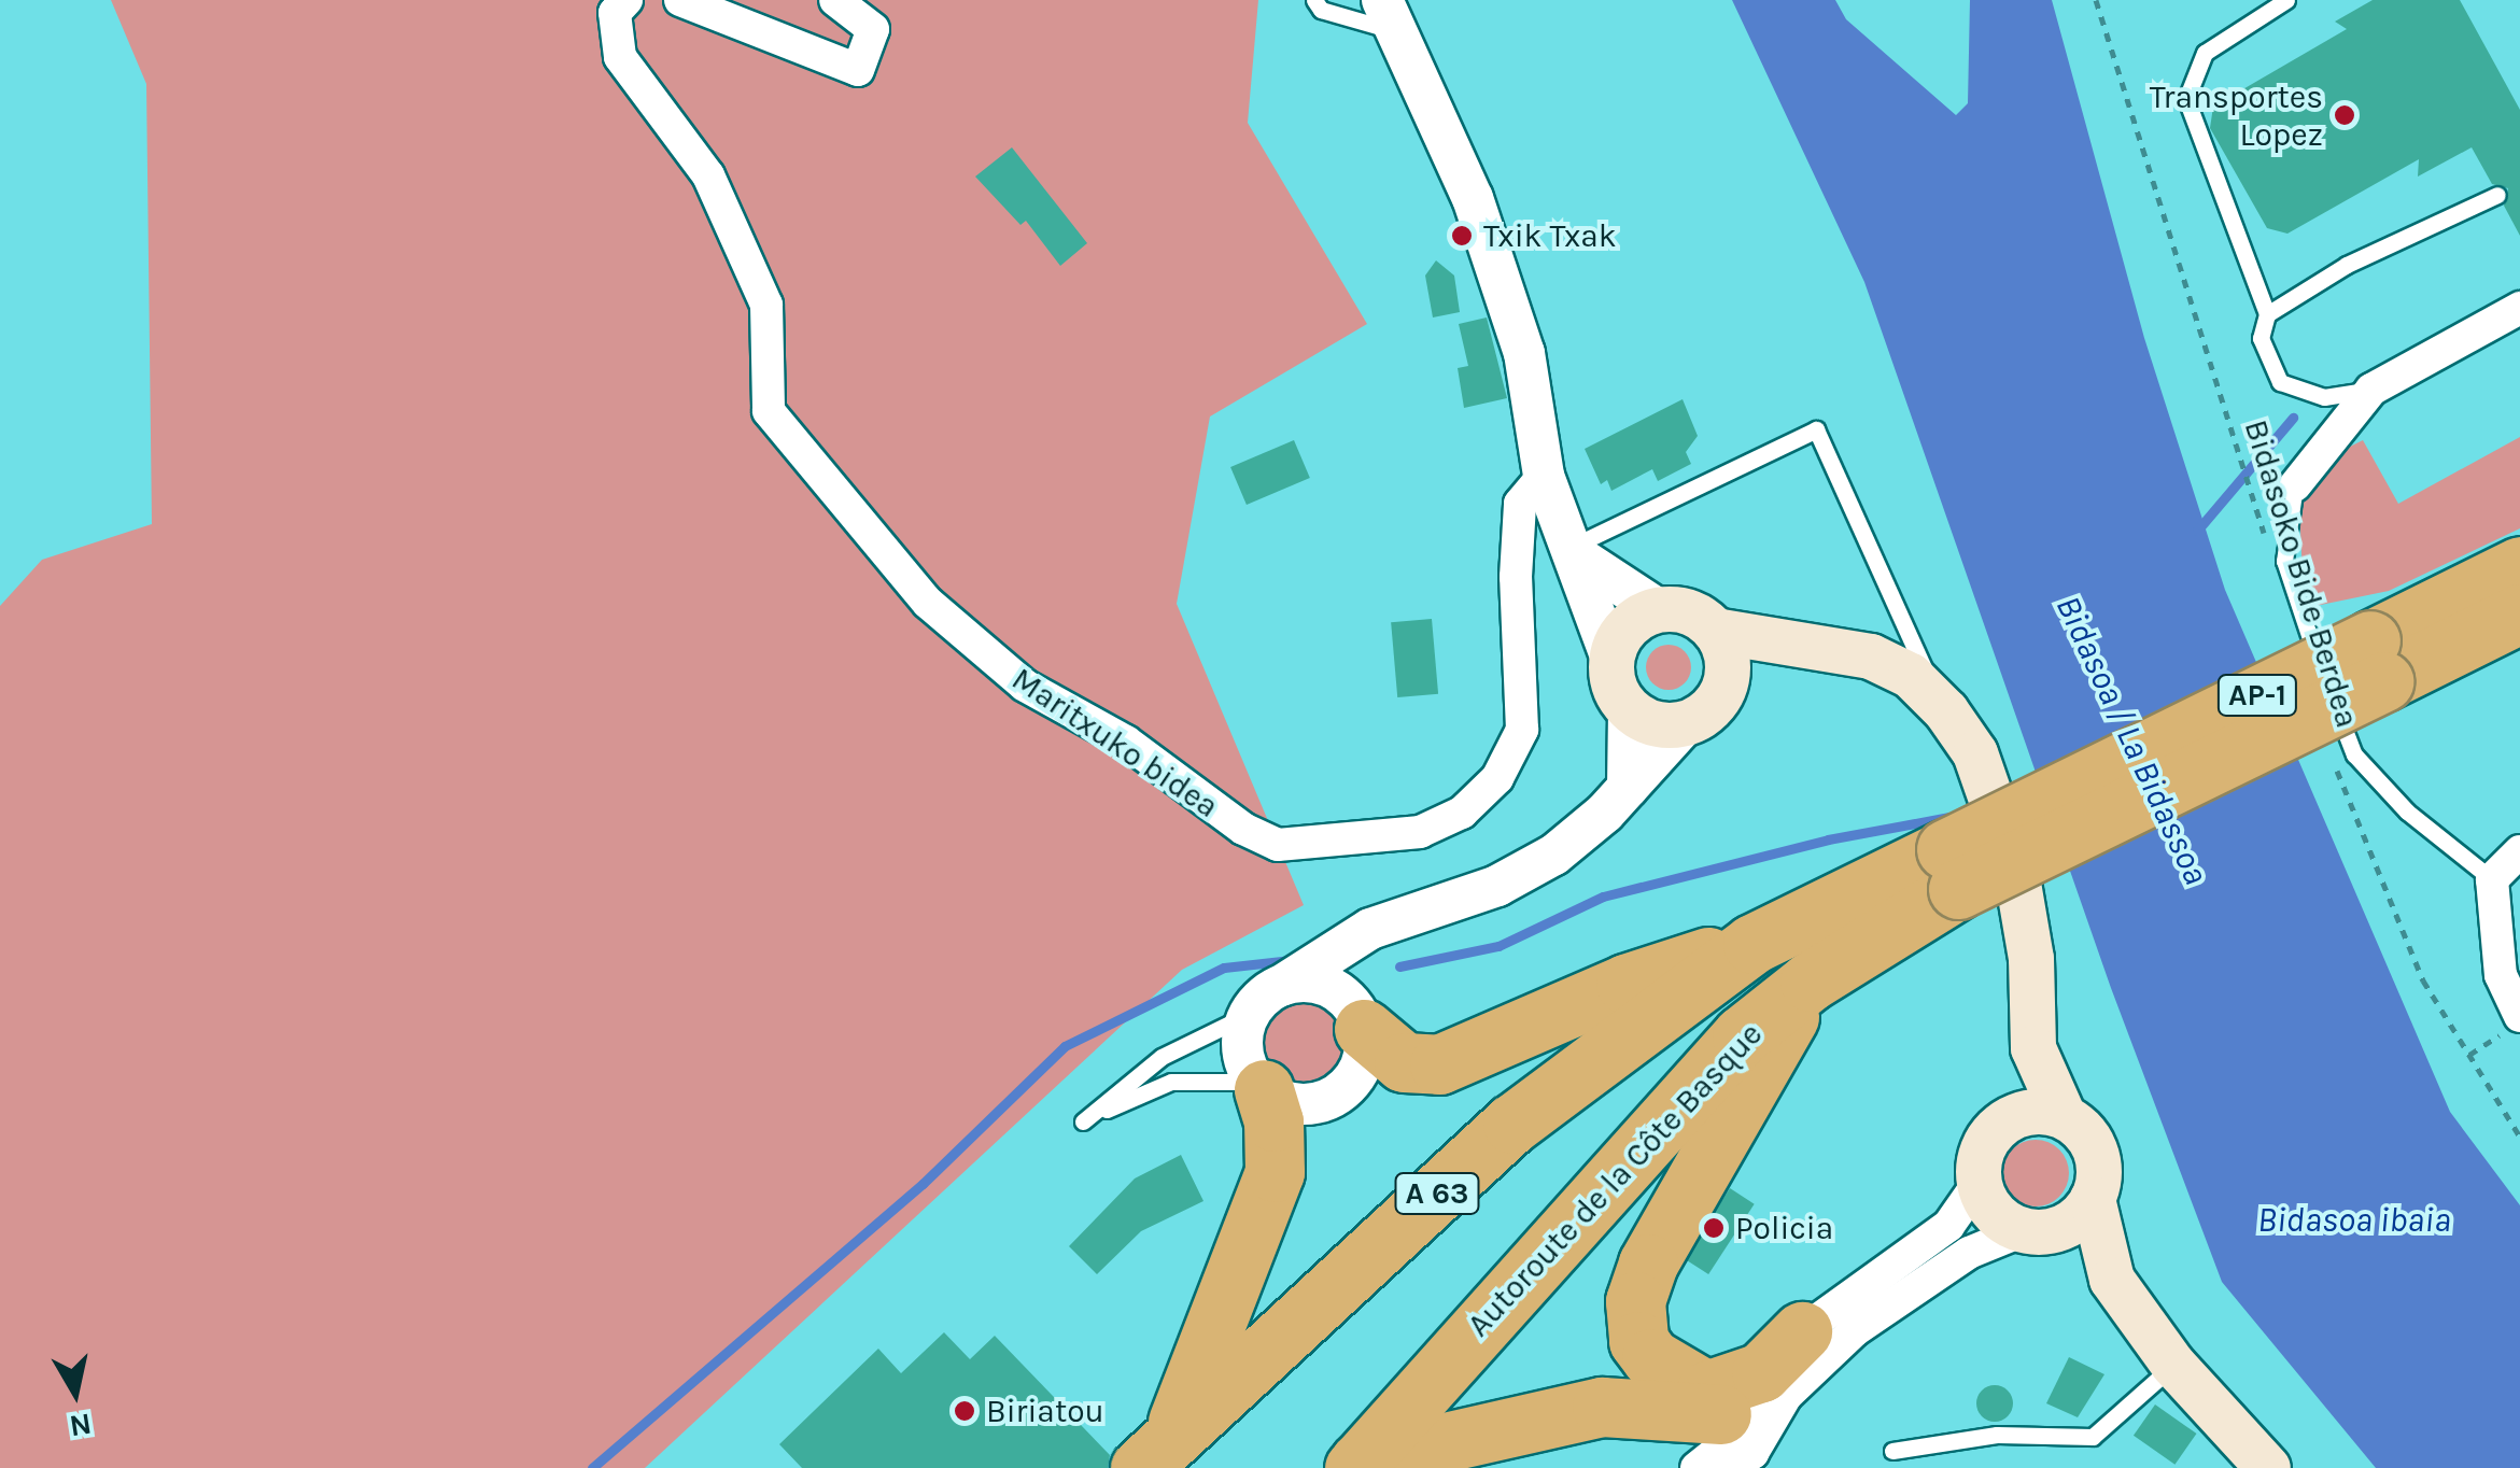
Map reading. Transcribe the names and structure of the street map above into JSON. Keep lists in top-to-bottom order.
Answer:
{
  "streets": {
    "highway": ["AP-1", "Autoroute de la Côte Basque", "A 63"],
    "street": ["Maritxuko bidea"],
    "path": ["Bidasoko Bide Berdea"]
  },
  "crossings": [
    ["AP-1", "A 63"],
    ["Autoroute de la Côte Basque", "A 63"]
  ],
  "water": ["Bidasoa / La Bidassoa", "Bidasoa ibaia"],
  "places": [
    "Transportes Lopez",
    "Txik Txak",
    "Policia",
    "Biriatou"
  ],
  "north": "bottom"
}
